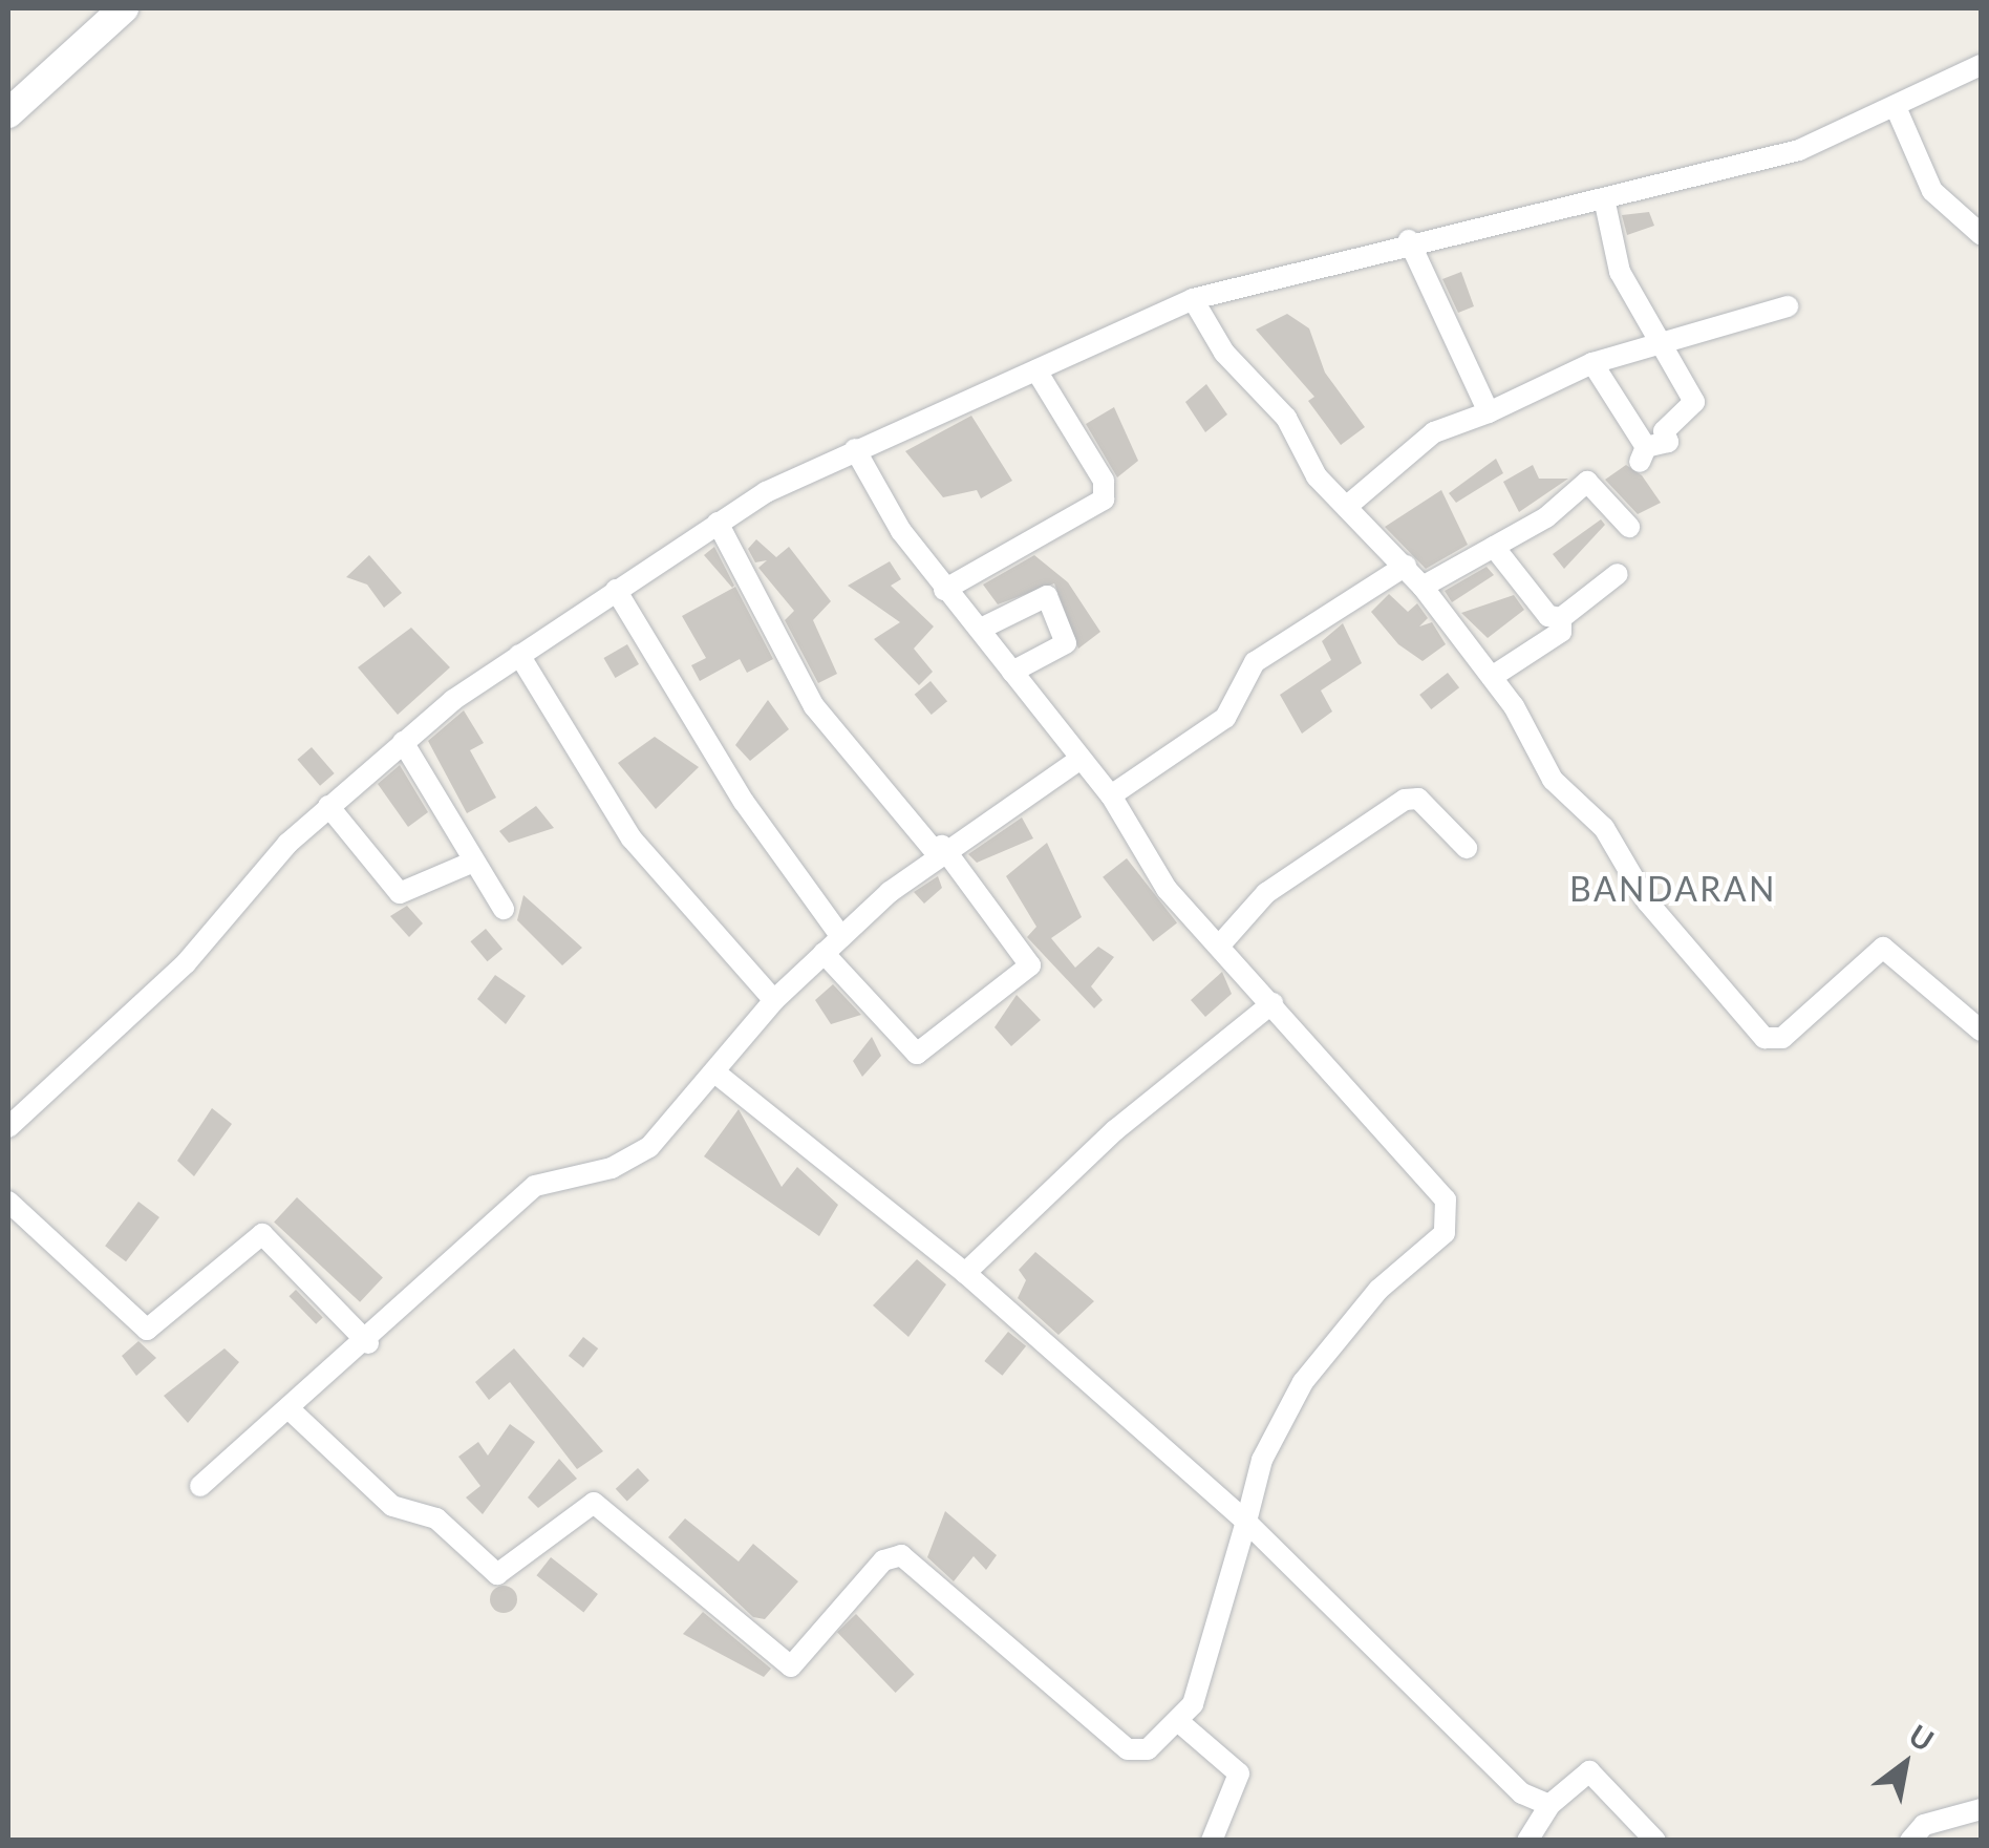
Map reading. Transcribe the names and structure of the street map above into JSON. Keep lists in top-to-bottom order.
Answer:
{
  "districts": ["BANDARAN"],
  "north": "top right"
}
